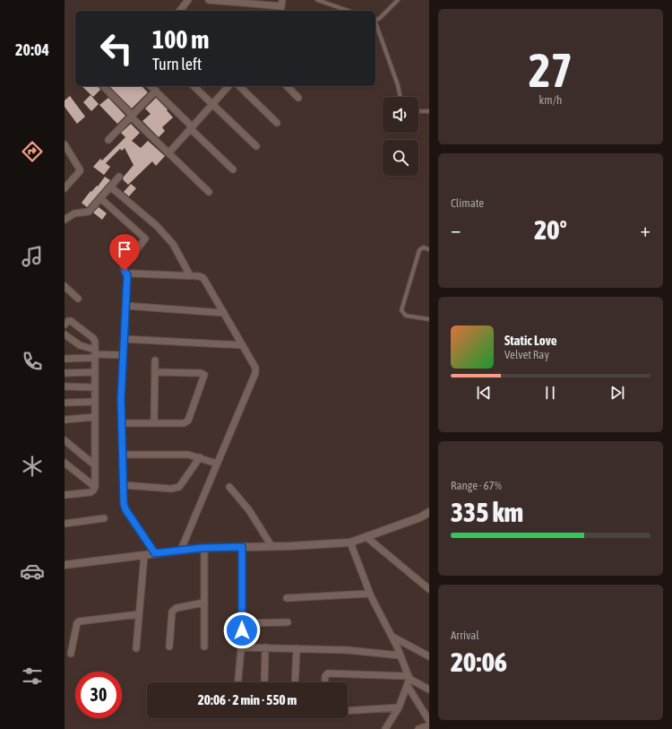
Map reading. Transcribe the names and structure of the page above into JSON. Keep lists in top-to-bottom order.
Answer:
{
  "page": {
    "tabs": "20:04",
    "tile": [
      ["27", "km/h"],
      "Climate",
      ["Range · 67%", "335 km"],
      ["Arrival", "20:06"]
    ],
    "turn": ["100 m", "Turn left"],
    "heat": ["−", "20°", "+"],
    "song": ["Static Love", "Velvet Ray"],
    "limit": "30",
    "trip": "20:06 · 2 min · 550 m"
  }
}
